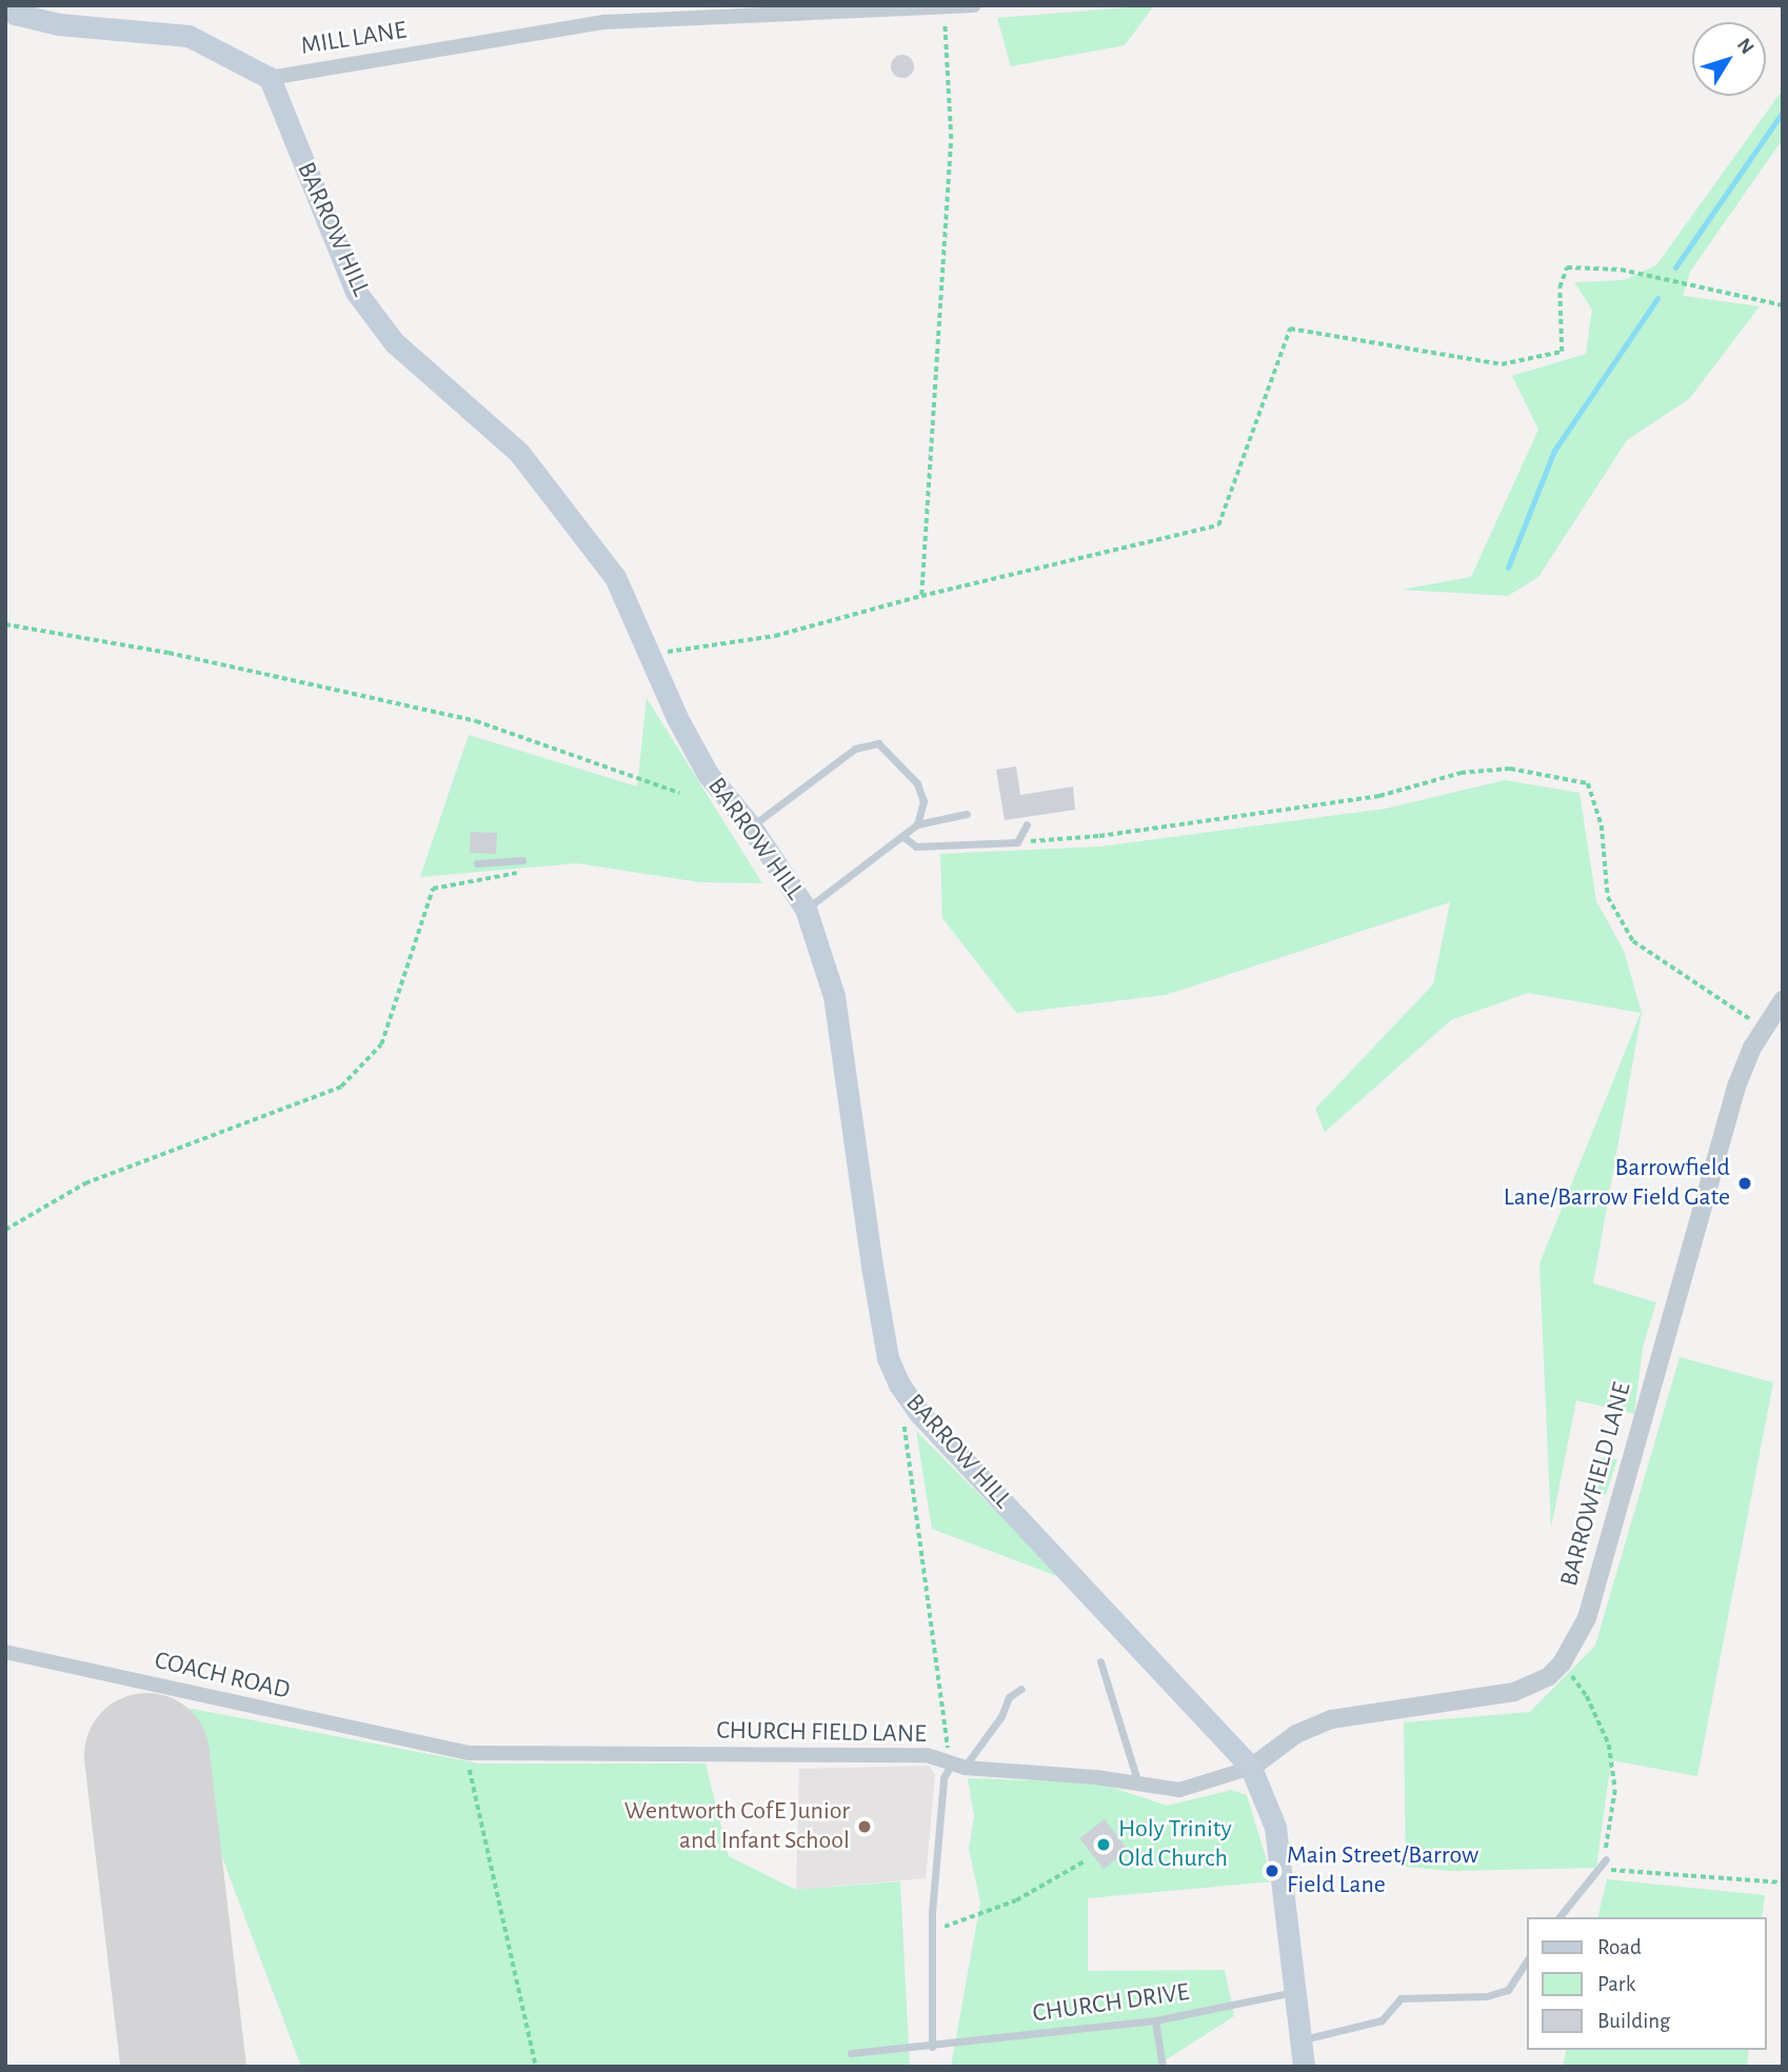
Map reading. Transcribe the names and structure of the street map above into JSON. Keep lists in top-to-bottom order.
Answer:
{
  "streets": {
    "main road": ["BARROW HILL"],
    "street": [
      "MILL LANE",
      "BARROWFIELD LANE",
      "COACH ROAD",
      "CHURCH FIELD LANE"
    ],
    "lane": ["CHURCH DRIVE"]
  },
  "crossings": [
    ["MILL LANE", "BARROW HILL"],
    ["BARROW HILL", "BARROWFIELD LANE"],
    ["BARROW HILL", "CHURCH FIELD LANE"],
    ["BARROW HILL", "CHURCH DRIVE"],
    ["BARROWFIELD LANE", "CHURCH FIELD LANE"],
    ["COACH ROAD", "CHURCH FIELD LANE"]
  ],
  "places": [
    "Barrowfield Lane/Barrow Field Gate",
    "Wentworth CofE Junior and Infant School",
    "Holy Trinity Old Church",
    "Main Street/Barrow Field Lane"
  ],
  "legend": ["Road", "Park", "Building"],
  "north": "top right"
}
